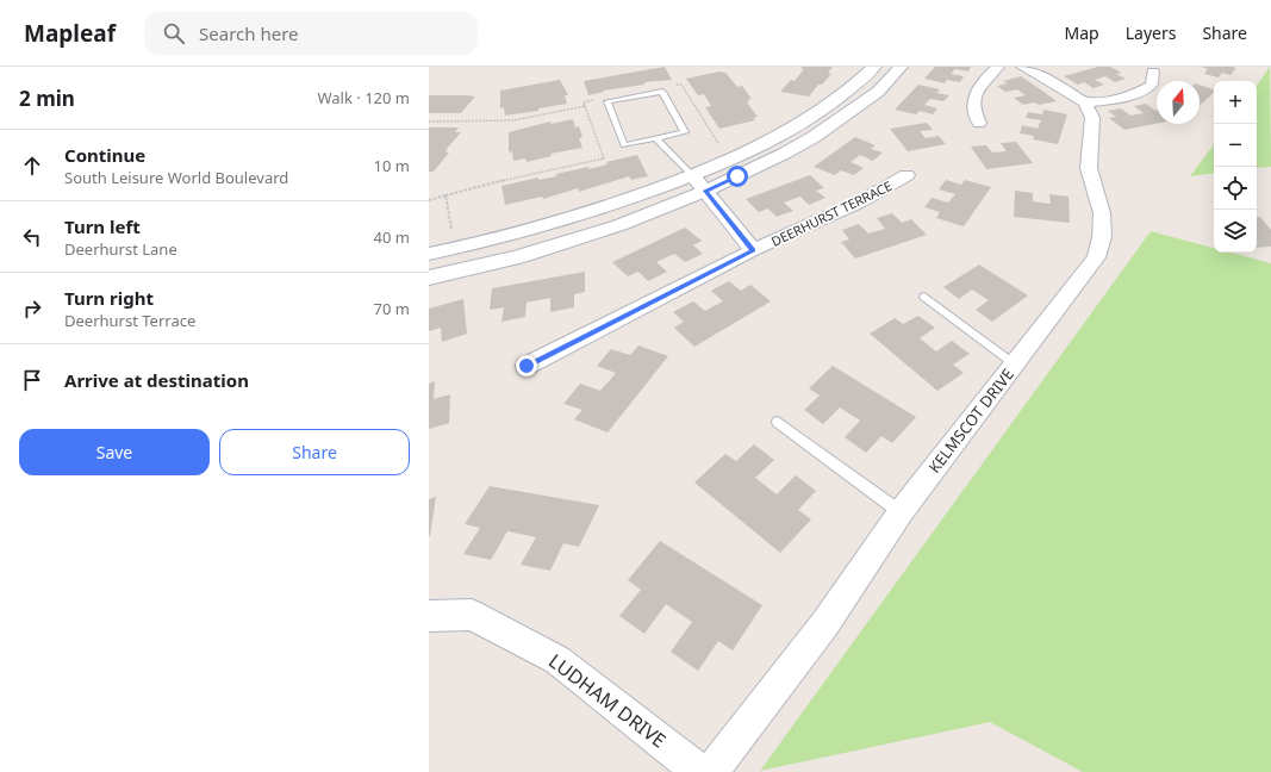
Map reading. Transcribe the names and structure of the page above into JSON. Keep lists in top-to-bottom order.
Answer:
{
  "streets": {
    "street": ["DEERHURST TERRACE", "KELMSCOT DRIVE", "LUDHAM DRIVE"]
  },
  "north": "top",
  "page": {
    "header": "Mapleaf",
    "search": "Search here",
    "nav": ["Map", "Layers", "Share"],
    "heading": ["2 min", "Walk · 120 m"],
    "map_buttons": ["+", "−"],
    "list": [
      ["Continue", "South Leisure World Boulevard", "10 m"],
      ["Turn left", "Deerhurst Lane", "40 m"],
      ["Turn right", "Deerhurst Terrace", "70 m"],
      "Arrive at destination"
    ],
    "buttons": ["Save", "Share"]
  }
}
